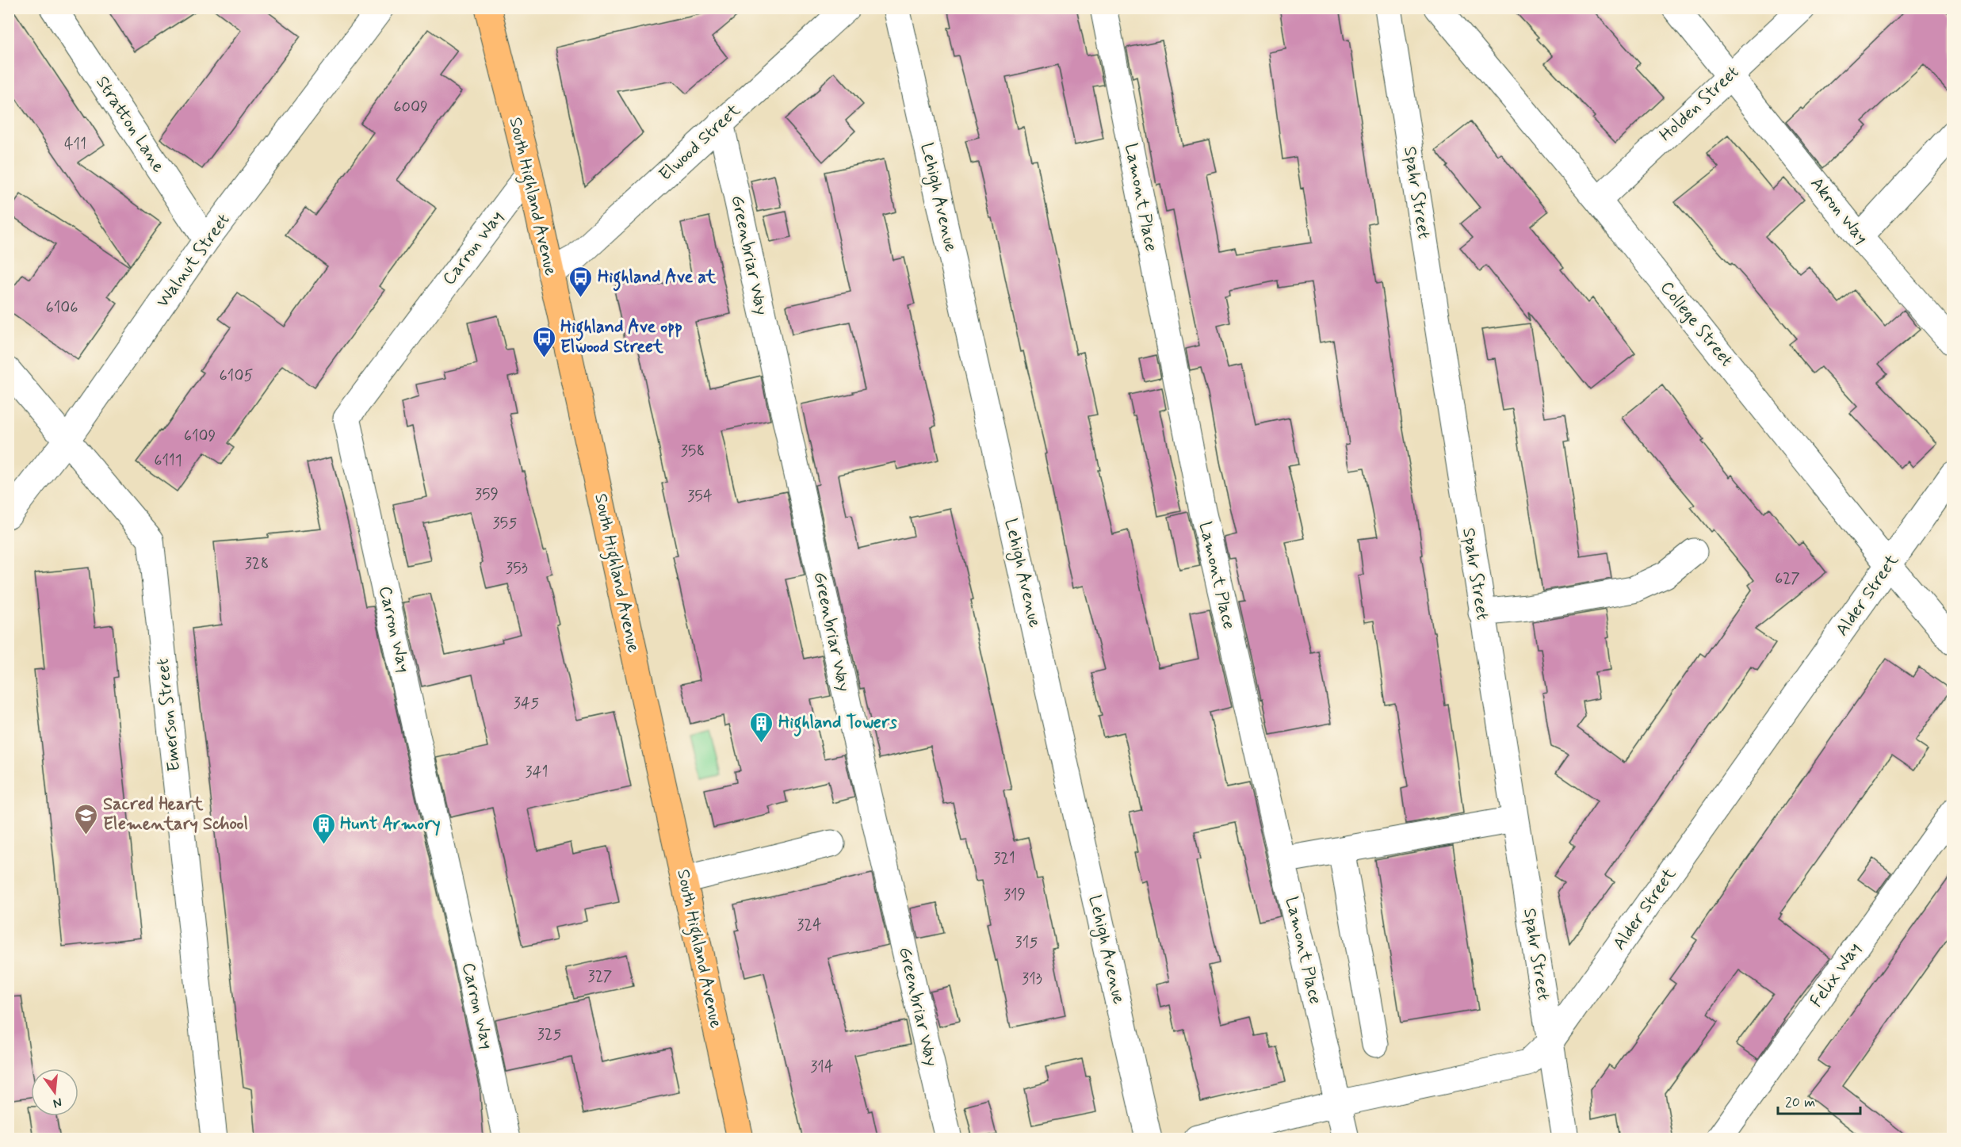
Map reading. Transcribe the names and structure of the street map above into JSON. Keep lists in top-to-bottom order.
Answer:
{
  "streets": {
    "main road": ["South Highland Avenue"],
    "street": [
      "Holden Street",
      "Stratton Lane",
      "Elwood Street",
      "Spahr Street",
      "Lehigh Avenue",
      "Lamont Place",
      "Akron Way",
      "Carron Way",
      "Greenbriar Way",
      "Walnut Street",
      "College Street",
      "Alder Street",
      "Emerson Street",
      "Felix Way"
    ]
  },
  "crossings": [
    ["Holden Street", "Akron Way"],
    ["Holden Street", "College Street"],
    ["Stratton Lane", "Walnut Street"],
    ["Elwood Street", "South Highland Avenue"],
    ["Elwood Street", "Greenbriar Way"],
    ["Spahr Street", "Alder Street"],
    ["South Highland Avenue", "Carron Way"],
    ["Lamont Place", "Alder Street"],
    ["Walnut Street", "Emerson Street"],
    ["College Street", "Alder Street"]
  ],
  "places": {
    "bus stop": ["Highland Ave at", "Highland Ave opp Elwood Street"],
    "building": ["Highland Towers", "Hunt Armory"],
    "school or university": ["Sacred Heart Elementary School"]
  },
  "house_numbers": [
    "6009",
    "411",
    "6106",
    "6105",
    "6109",
    "358",
    "6111",
    "359",
    "354",
    "355",
    "328",
    "353",
    "627",
    "345",
    "341",
    "321",
    "319",
    "324",
    "315",
    "327",
    "313",
    "325",
    "314"
  ],
  "scale_bar": "20 m",
  "north": "bottom"
}
